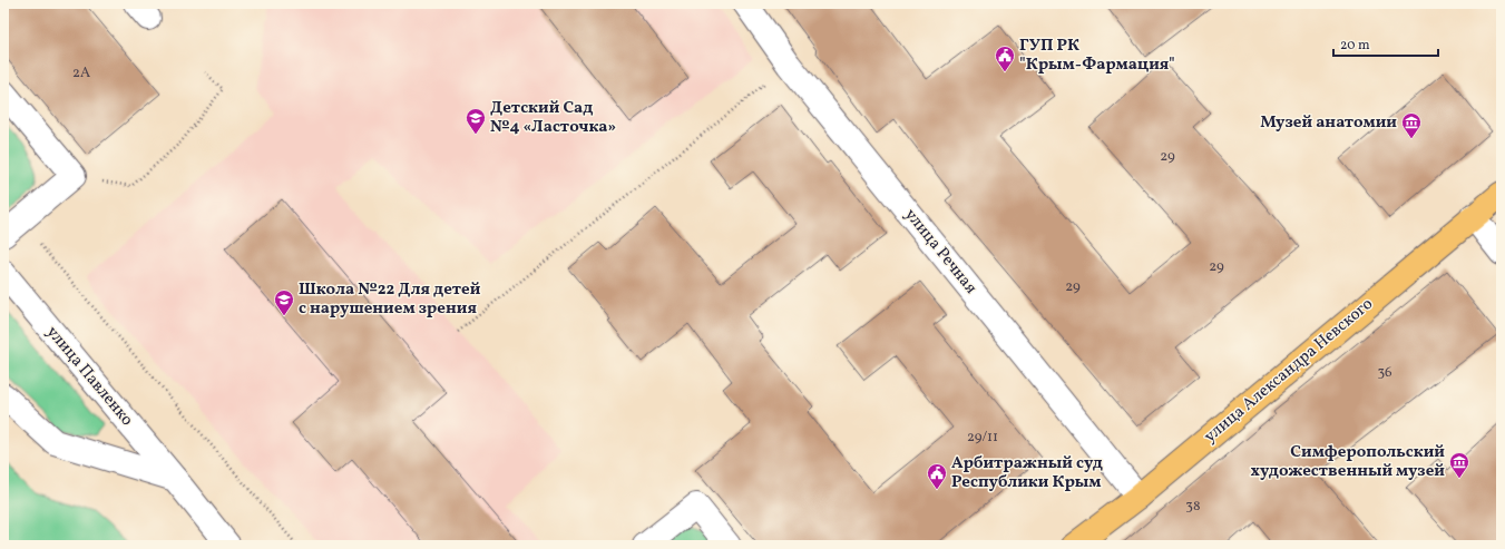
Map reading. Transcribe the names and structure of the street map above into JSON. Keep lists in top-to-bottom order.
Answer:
{
  "streets": {
    "main road": ["улица Александра Невского"],
    "street": ["улица Речная", "улица Павленко"]
  },
  "crossings": [
    ["улица Речная", "улица Александра Невского"]
  ],
  "places": {
    "public building": ["ГУП РК \"Крым-Фармация\"", "Арбитражный суд Республики Крым"],
    "school or university": ["Детский Сад №4 «Ласточка»", "Школа №22 Для детей с нарушением зрения"],
    "museum": ["Музей анатомии", "Симферопольский художественный музей"]
  },
  "house_numbers": [
    "2А",
    "29",
    "29",
    "29",
    "36",
    "29/11",
    "38"
  ],
  "scale_bar": "20 m"
}
